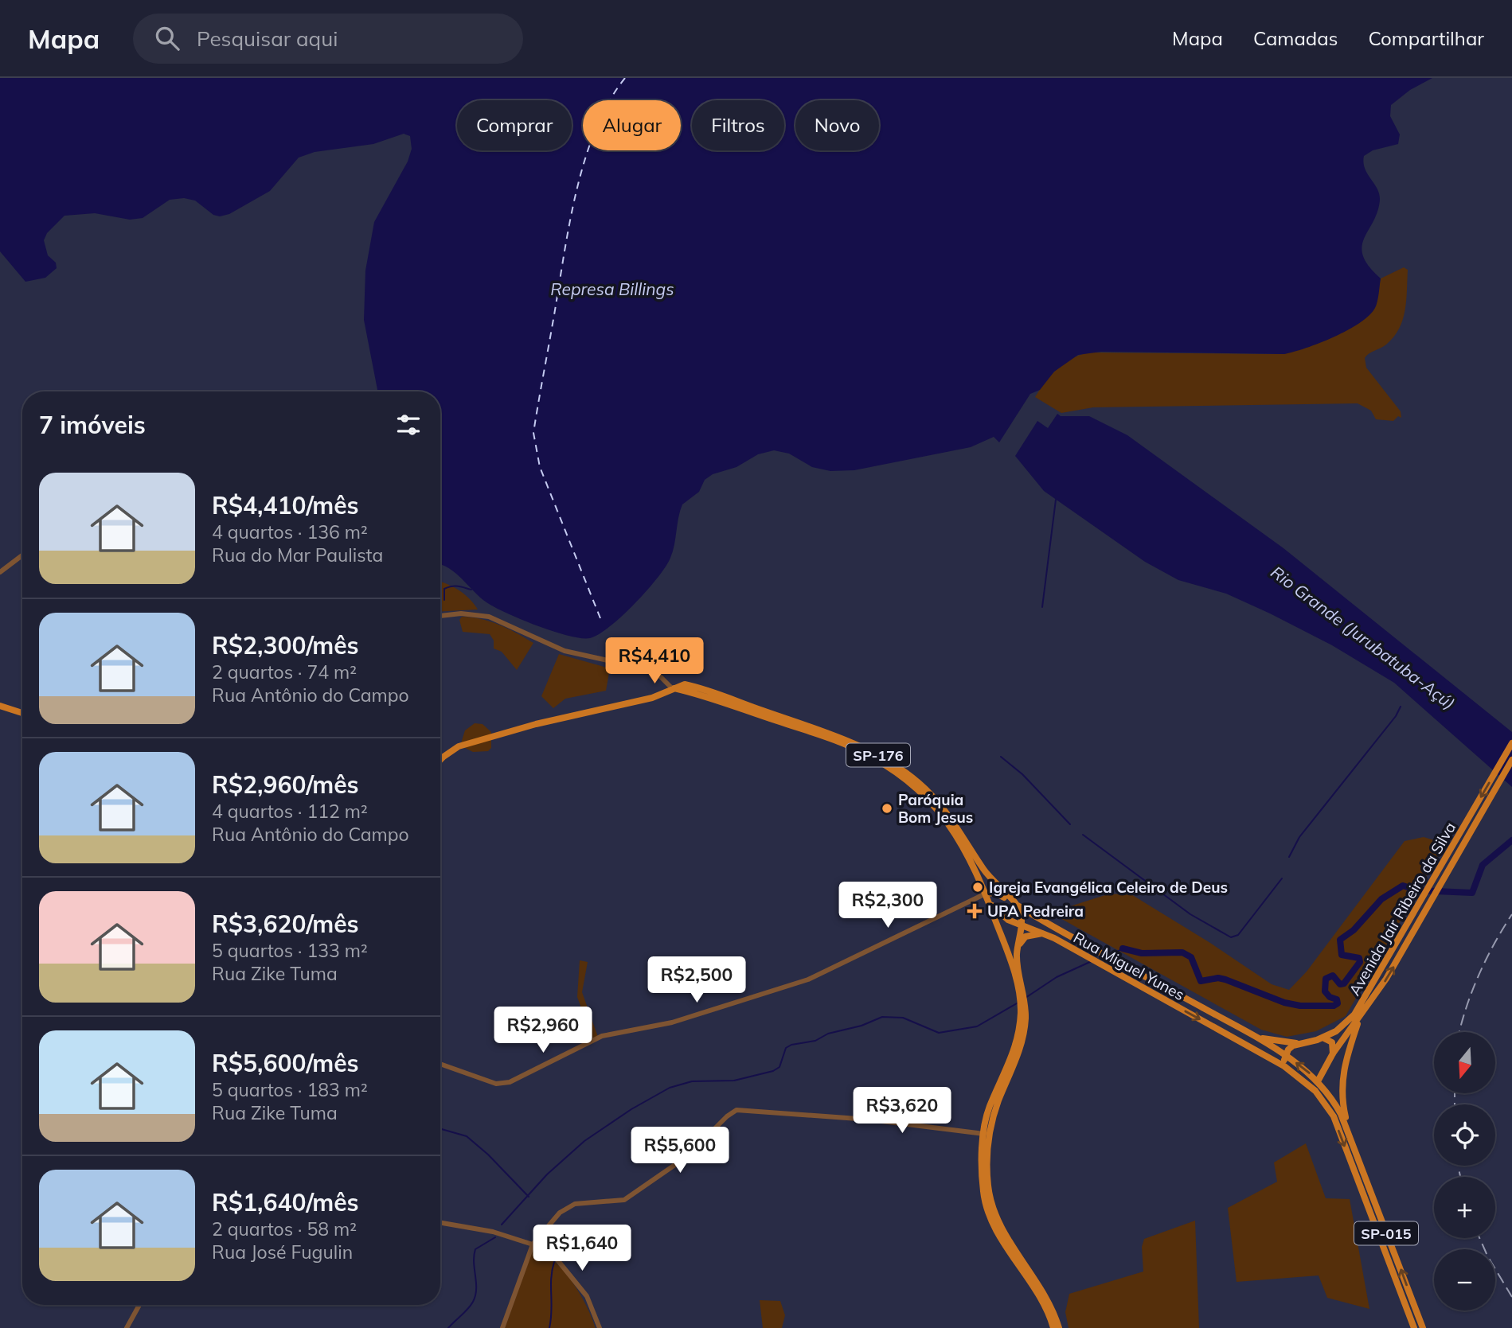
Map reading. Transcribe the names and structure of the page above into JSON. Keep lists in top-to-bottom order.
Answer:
{
  "streets": {
    "main road": [
      "SP-176",
      "Avenida Jair Ribeiro da Silva",
      "Rua Miguel Yunes",
      "SP-015"
    ]
  },
  "crossings": [
    ["SP-176", "Rua Miguel Yunes"],
    ["Avenida Jair Ribeiro da Silva", "Rua Miguel Yunes"]
  ],
  "water": ["Represa Billings", "Rio Grande (Jurubatuba-Açú)"],
  "places": {
    "other": ["Paróquia Bom Jesus", "Igreja Evangélica Celeiro de Deus"],
    "health": ["UPA Pedreira"]
  },
  "north": "bottom",
  "page": {
    "header": "Mapa",
    "search": "Pesquisar aqui",
    "nav": ["Mapa", "Camadas", "Compartilhar"],
    "chip": [
      "Comprar",
      "Alugar",
      "Filtros",
      "Novo"
    ],
    "heading": "7 imóveis",
    "list": [
      {
        "name": "R$4,410/mês",
        "note": "4 quartos · 136 m² · Rua do Mar Paulista"
      },
      {
        "name": "R$2,300/mês",
        "note": "2 quartos · 74 m² · Rua Antônio do Campo"
      },
      {
        "name": "R$2,960/mês",
        "note": "4 quartos · 112 m² · Rua Antônio do Campo"
      },
      {
        "name": "R$3,620/mês",
        "note": "5 quartos · 133 m² · Rua Zike Tuma"
      },
      {
        "name": "R$5,600/mês",
        "note": "5 quartos · 183 m² · Rua Zike Tuma"
      },
      {
        "name": "R$1,640/mês",
        "note": "2 quartos · 58 m² · Rua José Fugulin"
      }
    ],
    "price": [
      "R$4,410",
      "R$2,300",
      "R$2,500",
      "R$2,960",
      "R$3,620",
      "R$5,600",
      "R$1,640"
    ],
    "map_buttons": ["+", "−"]
  }
}
